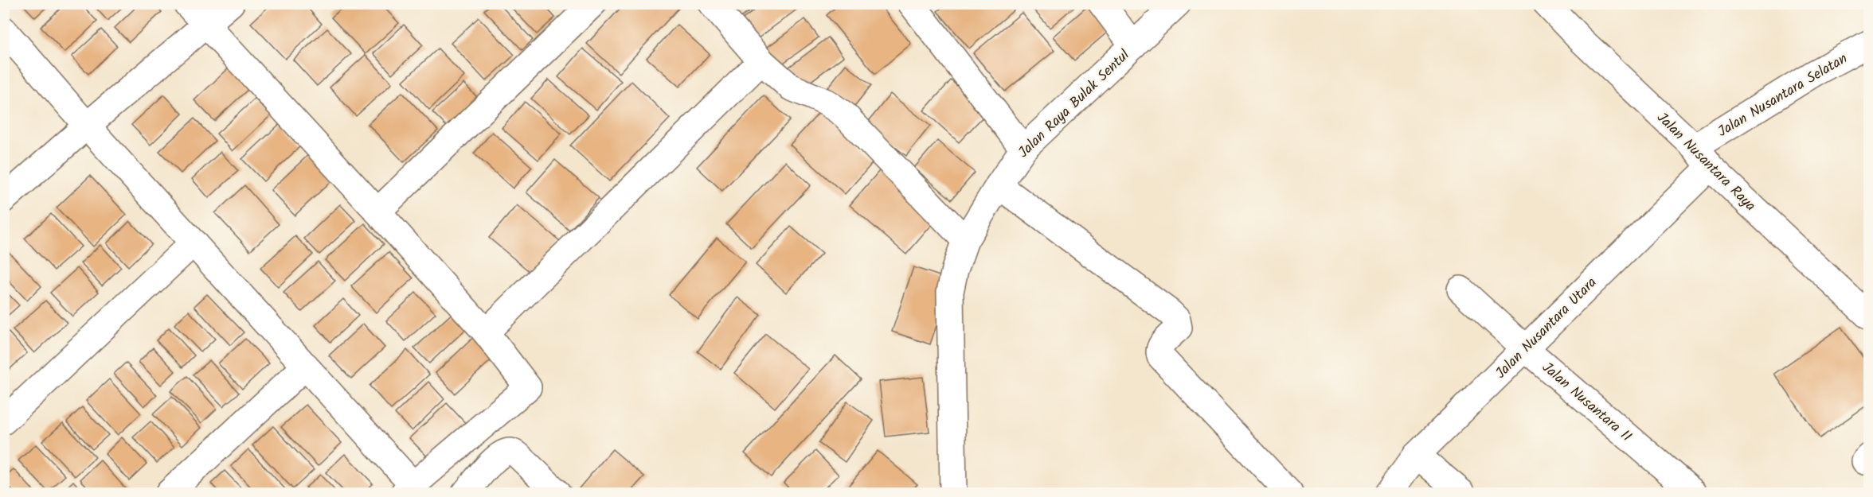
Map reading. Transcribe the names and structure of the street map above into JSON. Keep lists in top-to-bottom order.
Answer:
{
  "streets": {
    "street": [
      "Jalan Nusantara Selatan",
      "Jalan Raya Bulak Sentul",
      "Jalan Nusantara Raya",
      "Jalan Nusantara Utara",
      "Jalan Nusantara II"
    ]
  },
  "crossings": [
    ["Jalan Nusantara Selatan", "Jalan Nusantara Raya"],
    ["Jalan Nusantara Selatan", "Jalan Nusantara Utara"],
    ["Jalan Nusantara Raya", "Jalan Nusantara Utara"],
    ["Jalan Nusantara Utara", "Jalan Nusantara II"]
  ]
}
